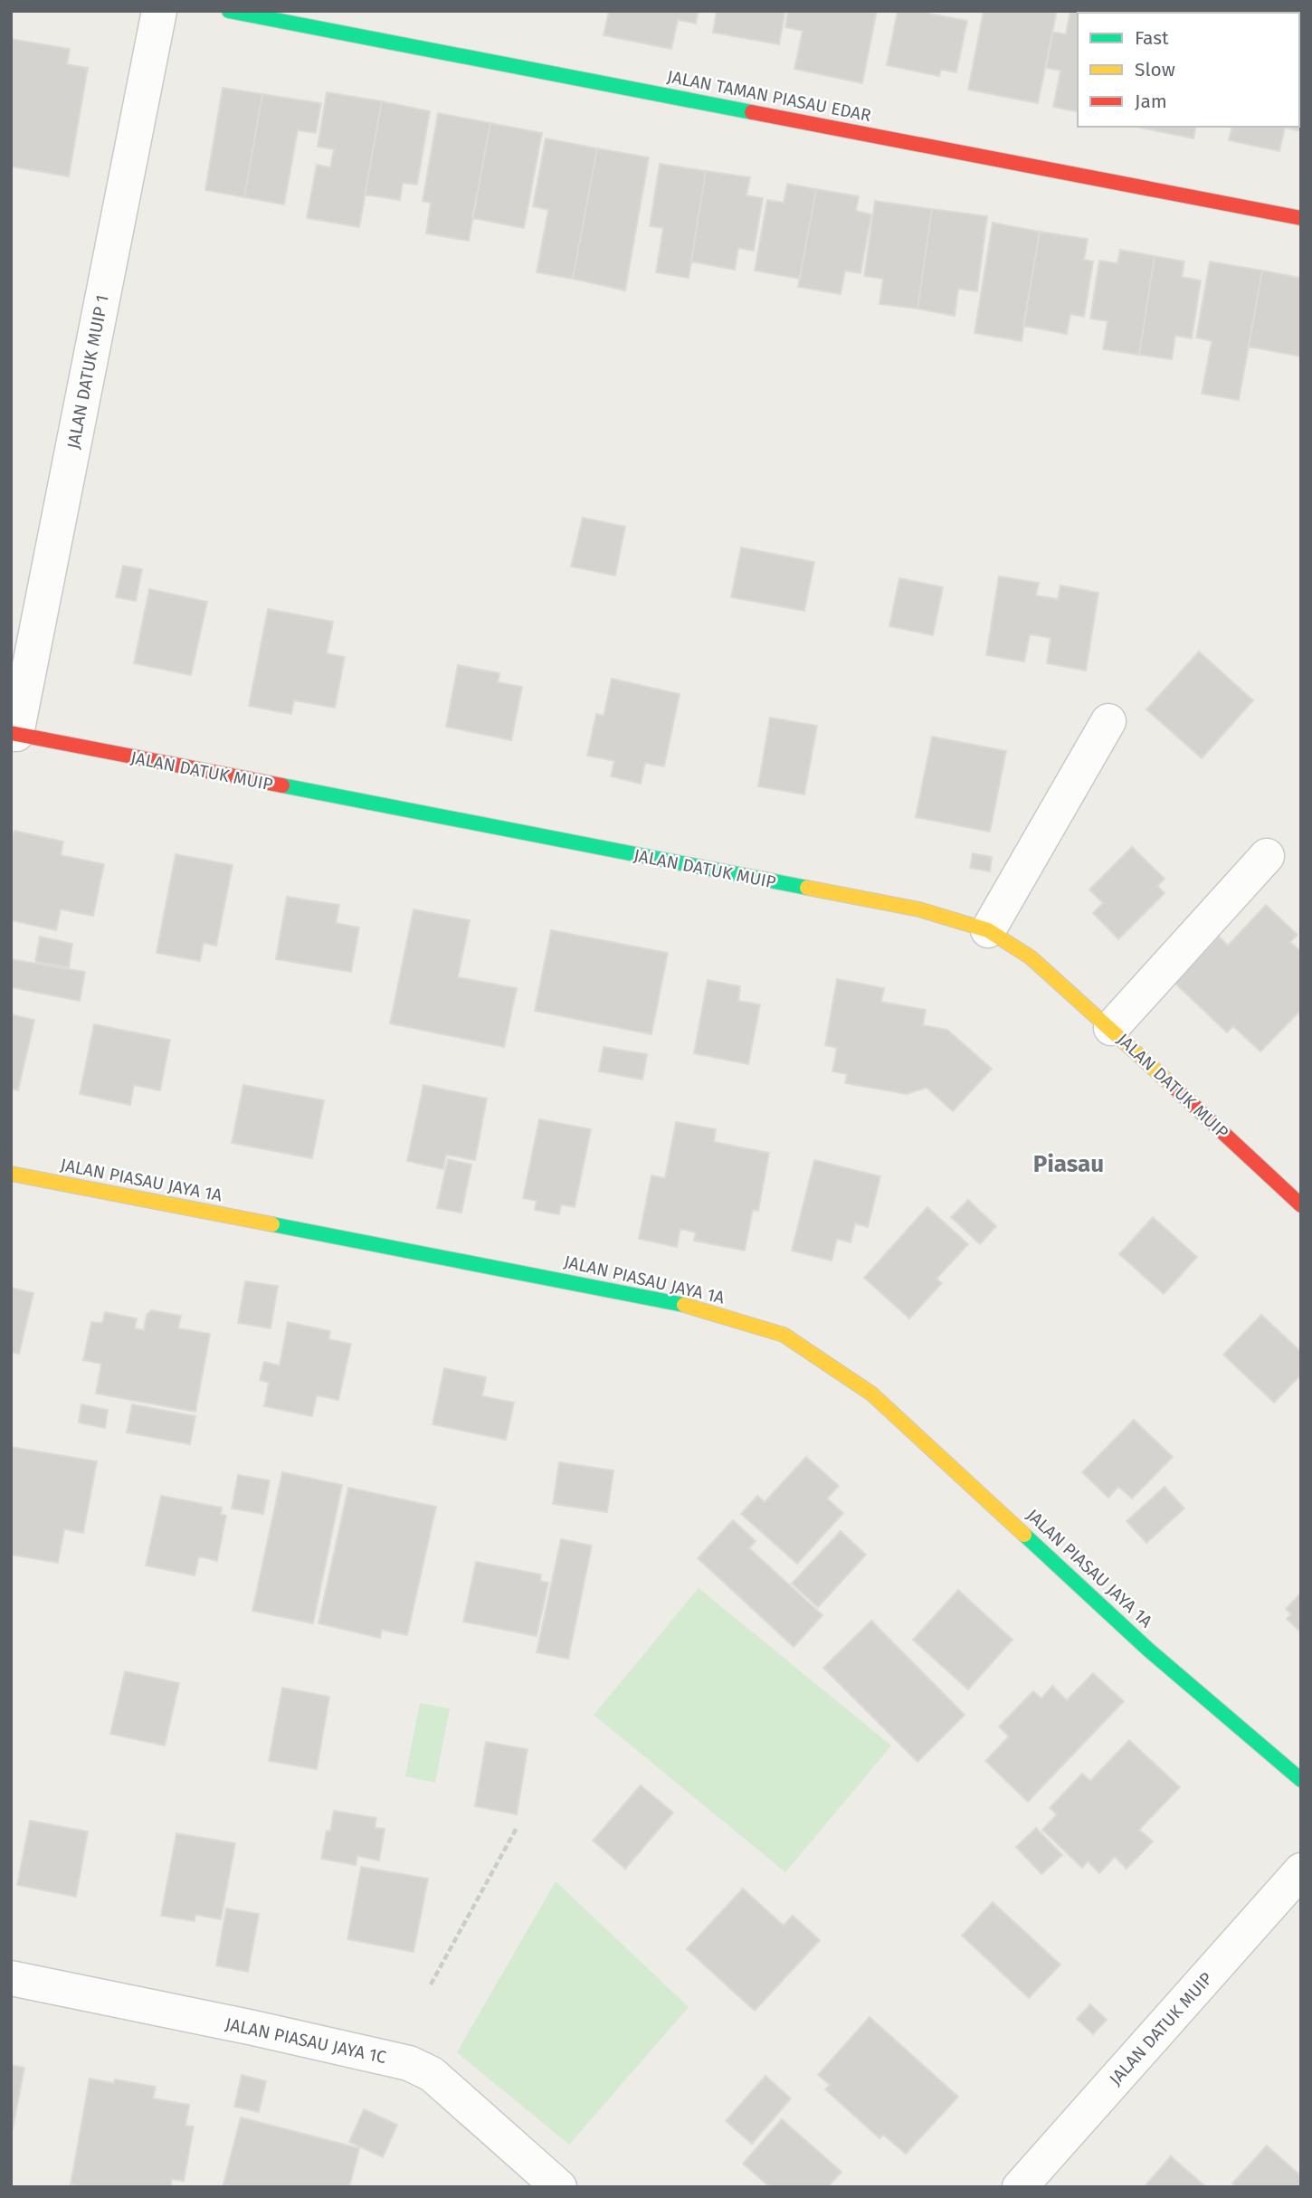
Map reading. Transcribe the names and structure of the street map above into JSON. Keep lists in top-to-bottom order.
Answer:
{
  "streets": {
    "street": [
      "JALAN TAMAN PIASAU EDAR",
      "JALAN DATUK MUIP 1",
      "JALAN DATUK MUIP",
      "JALAN PIASAU JAYA 1A",
      "JALAN PIASAU JAYA 1C"
    ]
  },
  "crossings": [
    ["JALAN DATUK MUIP 1", "JALAN DATUK MUIP"]
  ],
  "districts": ["Piasau"],
  "legend": ["Fast", "Slow", "Jam"]
}
